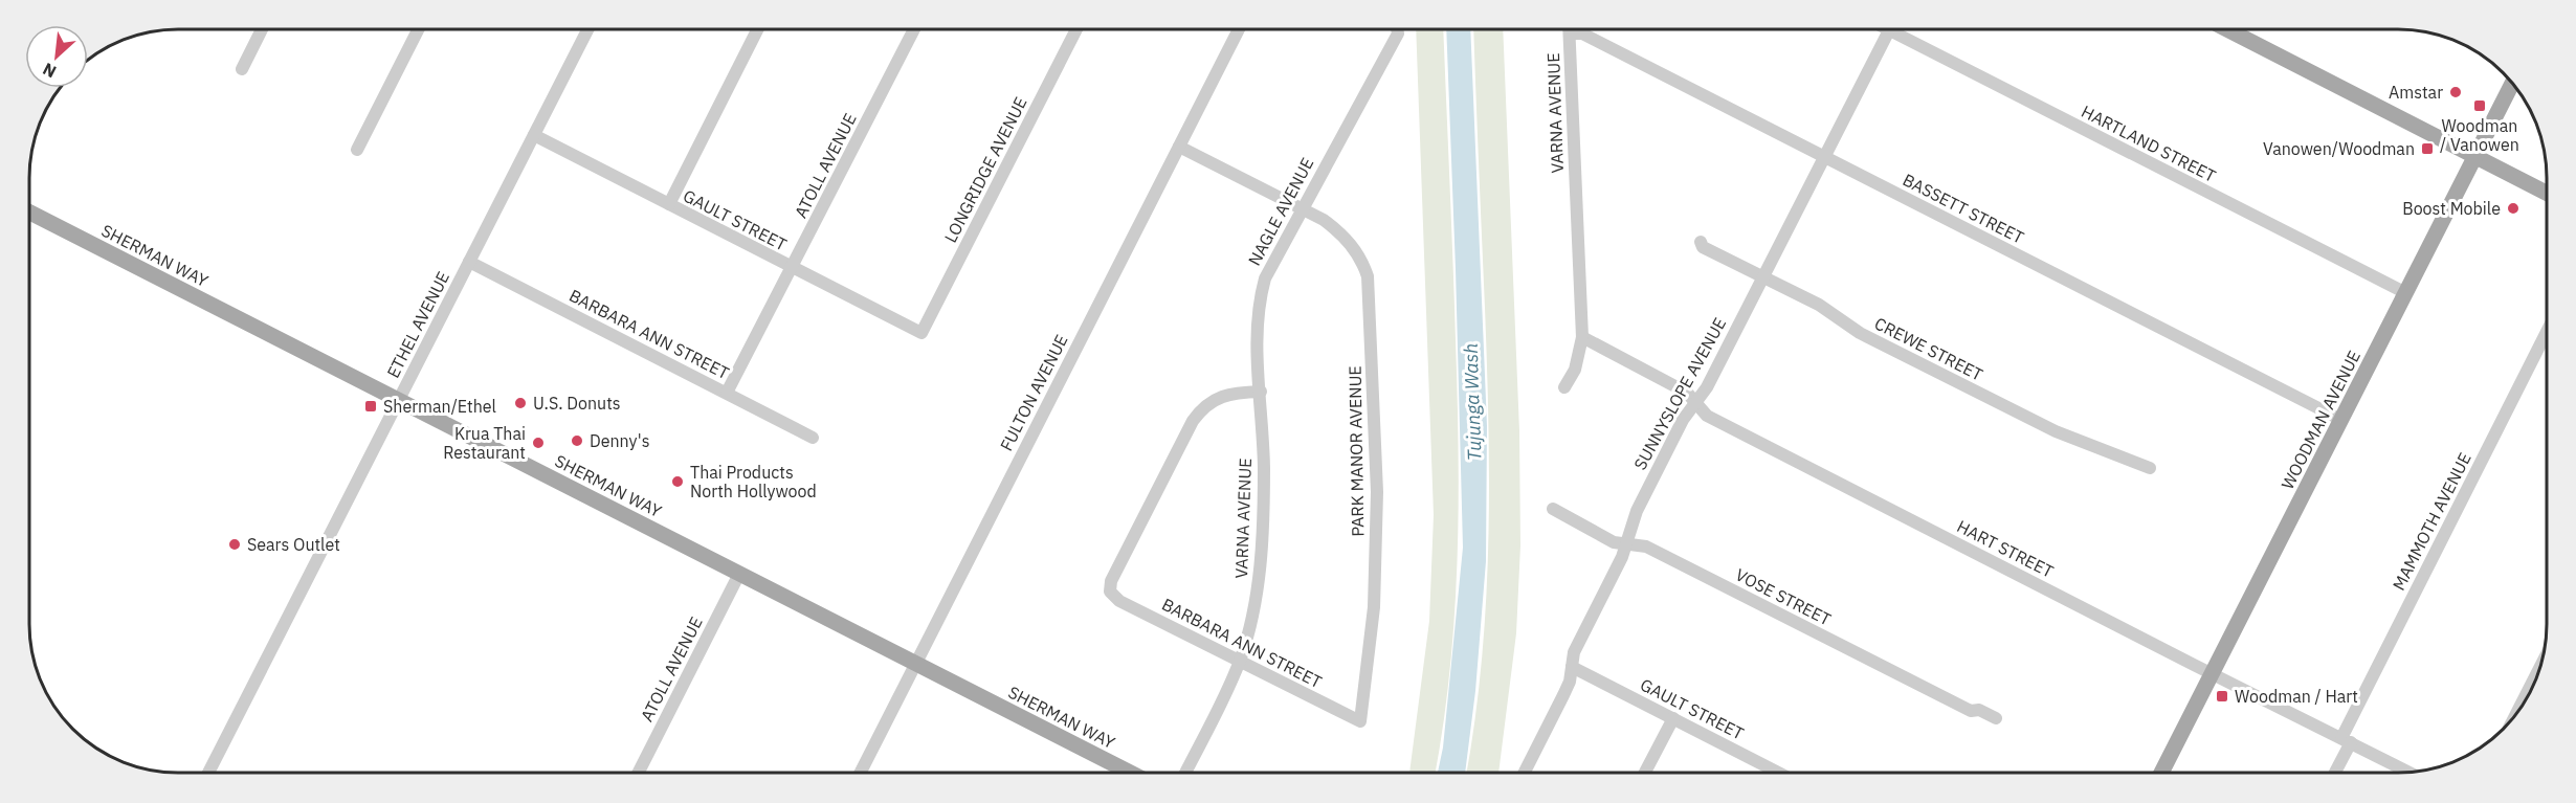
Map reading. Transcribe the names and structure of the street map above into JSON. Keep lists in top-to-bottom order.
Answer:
{
  "streets": {
    "main road": ["SHERMAN WAY", "WOODMAN AVENUE"],
    "street": [
      "VARNA AVENUE",
      "HARTLAND STREET",
      "ATOLL AVENUE",
      "LONGRIDGE AVENUE",
      "BASSETT STREET",
      "NAGLE AVENUE",
      "GAULT STREET",
      "ETHEL AVENUE",
      "BARBARA ANN STREET",
      "CREWE STREET",
      "FULTON AVENUE",
      "SUNNYSLOPE AVENUE",
      "PARK MANOR AVENUE",
      "MAMMOTH AVENUE",
      "HART STREET",
      "VOSE STREET"
    ]
  },
  "crossings": [
    ["VARNA AVENUE", "NAGLE AVENUE"],
    ["VARNA AVENUE", "BARBARA ANN STREET"],
    ["VARNA AVENUE", "HART STREET"],
    ["HARTLAND STREET", "SUNNYSLOPE AVENUE"],
    ["HARTLAND STREET", "WOODMAN AVENUE"],
    ["ATOLL AVENUE", "GAULT STREET"],
    ["ATOLL AVENUE", "SHERMAN WAY"],
    ["ATOLL AVENUE", "BARBARA ANN STREET"],
    ["LONGRIDGE AVENUE", "GAULT STREET"],
    ["BASSETT STREET", "SUNNYSLOPE AVENUE"],
    ["BASSETT STREET", "WOODMAN AVENUE"],
    ["NAGLE AVENUE", "BARBARA ANN STREET"],
    ["NAGLE AVENUE", "PARK MANOR AVENUE"],
    ["GAULT STREET", "ETHEL AVENUE"],
    ["GAULT STREET", "SUNNYSLOPE AVENUE"],
    ["SHERMAN WAY", "ETHEL AVENUE"],
    ["SHERMAN WAY", "FULTON AVENUE"],
    ["ETHEL AVENUE", "BARBARA ANN STREET"],
    ["BARBARA ANN STREET", "PARK MANOR AVENUE"],
    ["CREWE STREET", "SUNNYSLOPE AVENUE"],
    ["SUNNYSLOPE AVENUE", "HART STREET"],
    ["SUNNYSLOPE AVENUE", "VOSE STREET"],
    ["WOODMAN AVENUE", "HART STREET"],
    ["MAMMOTH AVENUE", "HART STREET"]
  ],
  "water": ["Tujunga Wash"],
  "places": {
    "other": [
      "Amstar",
      "Boost Mobile",
      "U.S. Donuts",
      "Denny's",
      "Krua Thai Restaurant",
      "Thai Products North Hollywood",
      "Sears Outlet"
    ],
    "transit": [
      "Woodman / Vanowen",
      "Vanowen/Woodman",
      "Sherman/Ethel",
      "Woodman / Hart"
    ]
  },
  "north": "bottom left"
}
